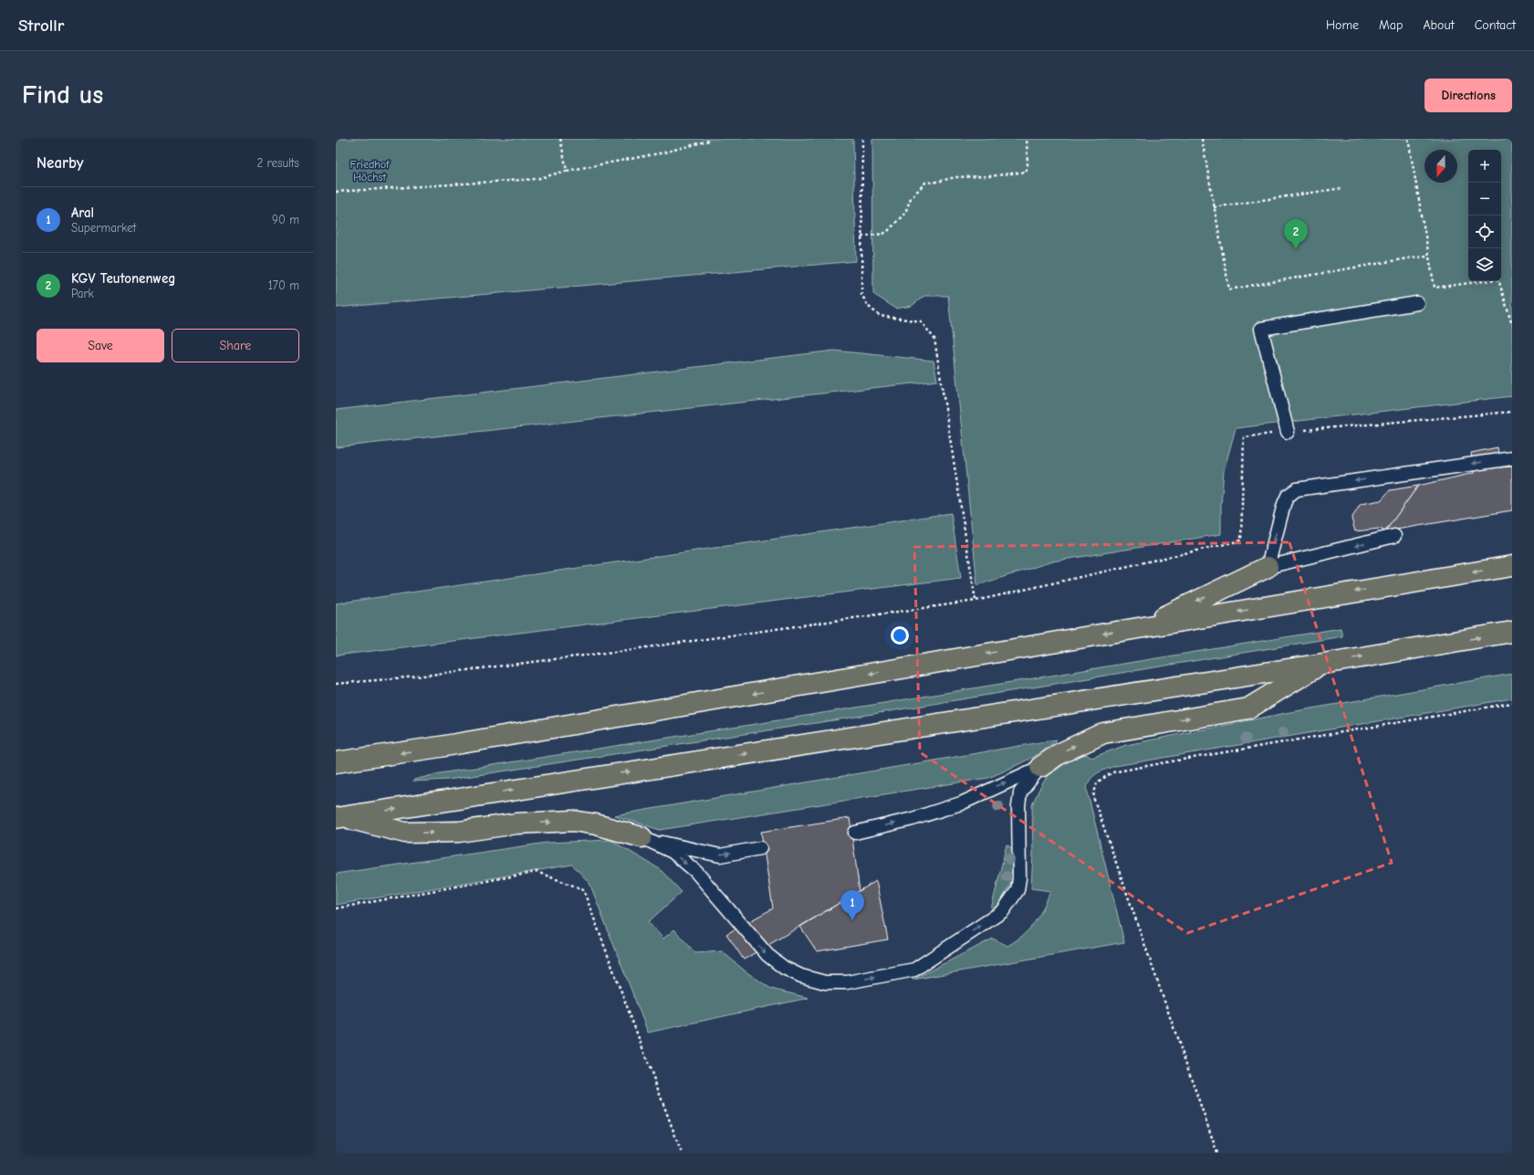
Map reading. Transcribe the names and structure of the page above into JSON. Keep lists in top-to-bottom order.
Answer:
{
  "parks": ["Friedhof Höchst"],
  "north": "bottom",
  "page": {
    "header": "Strollr",
    "nav": [
      "Home",
      "Map",
      "About",
      "Contact"
    ],
    "buttons": [
      "Directions",
      ["Save", "Share"]
    ],
    "title": "Find us",
    "heading": ["Nearby", "2 results"],
    "map_buttons": ["+", "−"],
    "list": [
      {
        "mark": "1",
        "name": "Aral",
        "note": "Supermarket",
        "value": "90 m"
      },
      {
        "mark": "2",
        "name": "KGV Teutonenweg",
        "note": "Park",
        "value": "170 m"
      }
    ],
    "pins": ["2", "1"]
  }
}
